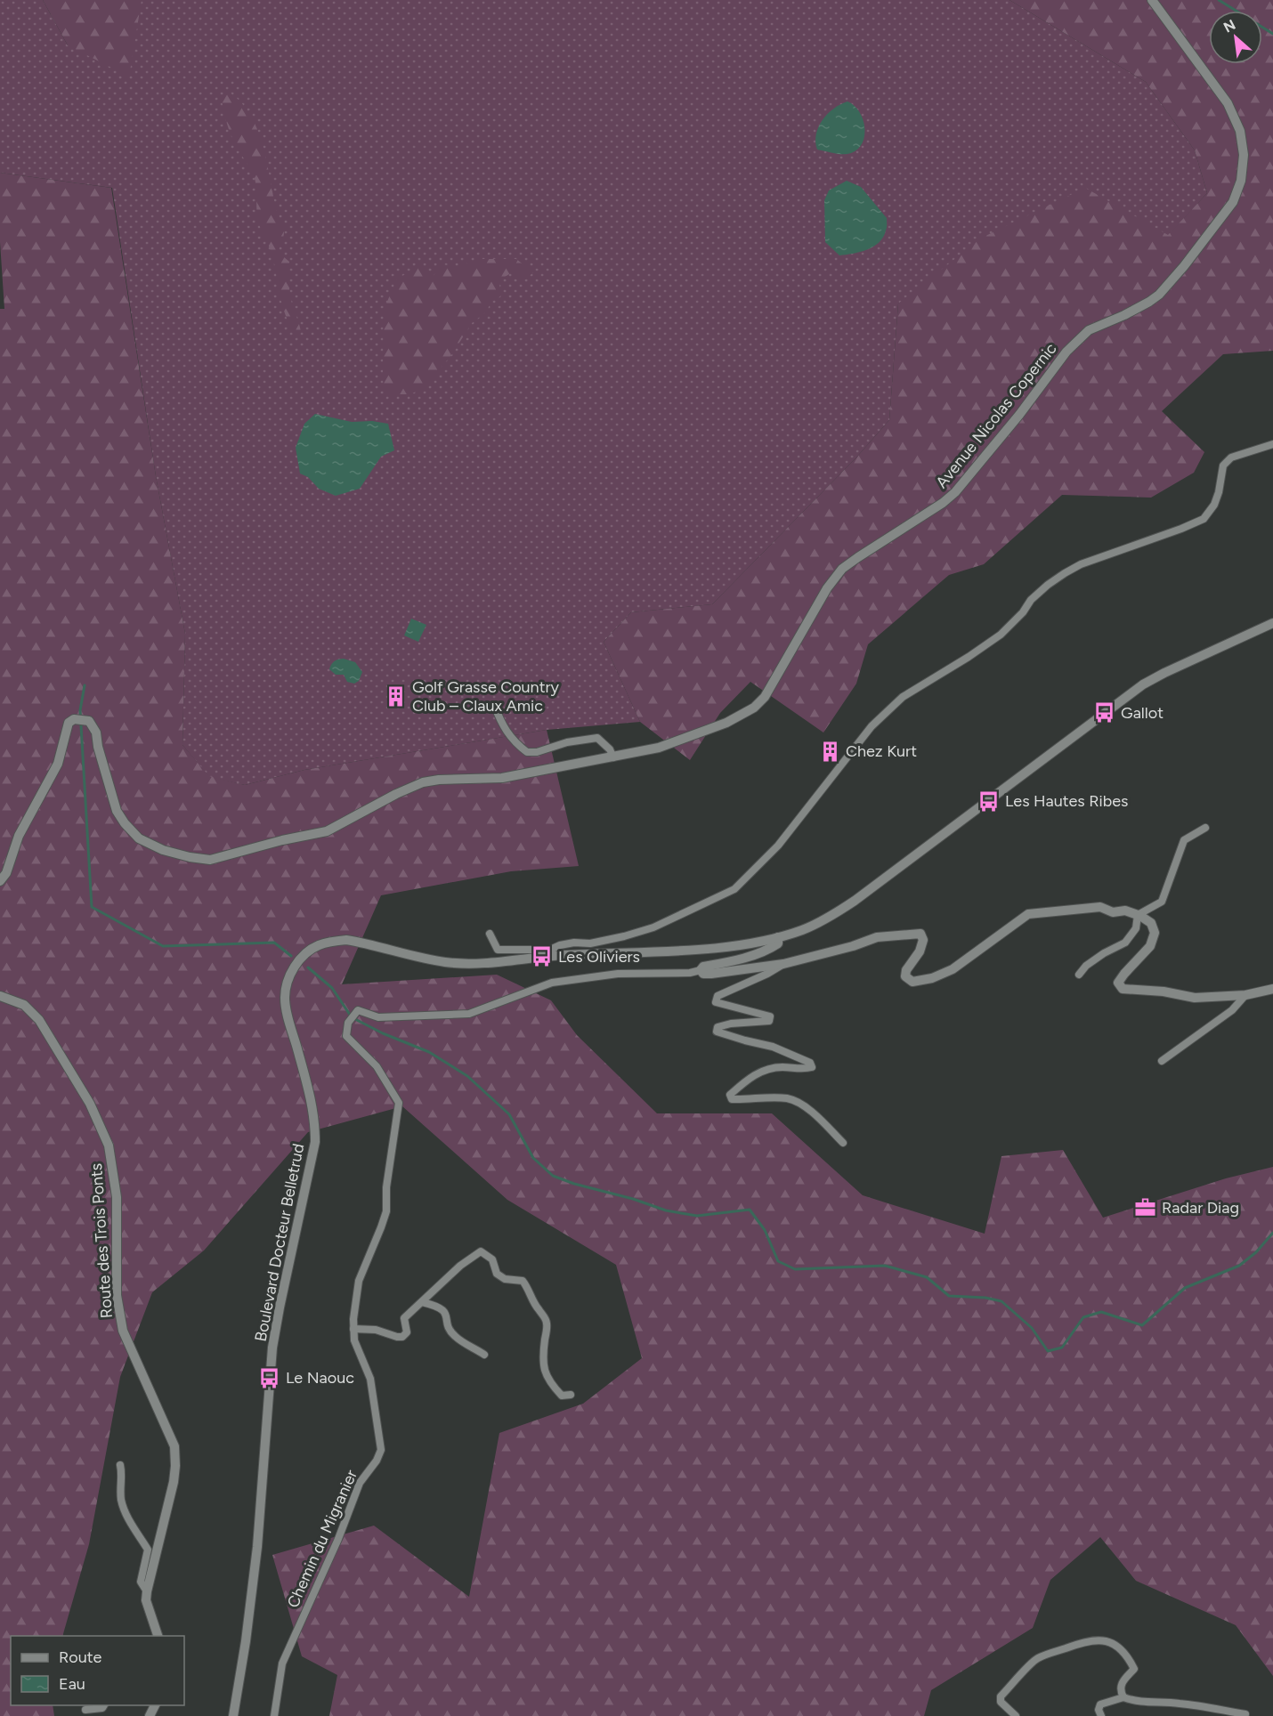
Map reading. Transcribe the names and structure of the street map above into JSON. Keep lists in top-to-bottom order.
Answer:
{
  "streets": {
    "street": [
      "Avenue Nicolas Copernic",
      "Route des Trois Ponts",
      "Boulevard Docteur Belletrud",
      "Chemin du Migranier"
    ]
  },
  "places": {
    "building": ["Golf Grasse Country Club – Claux Amic", "Chez Kurt"],
    "bus stop": [
      "Gallot",
      "Les Hautes Ribes",
      "Les Oliviers",
      "Le Naouc"
    ],
    "office": ["Radar Diag"]
  },
  "legend": ["Route", "Eau"],
  "north": "top left"
}
